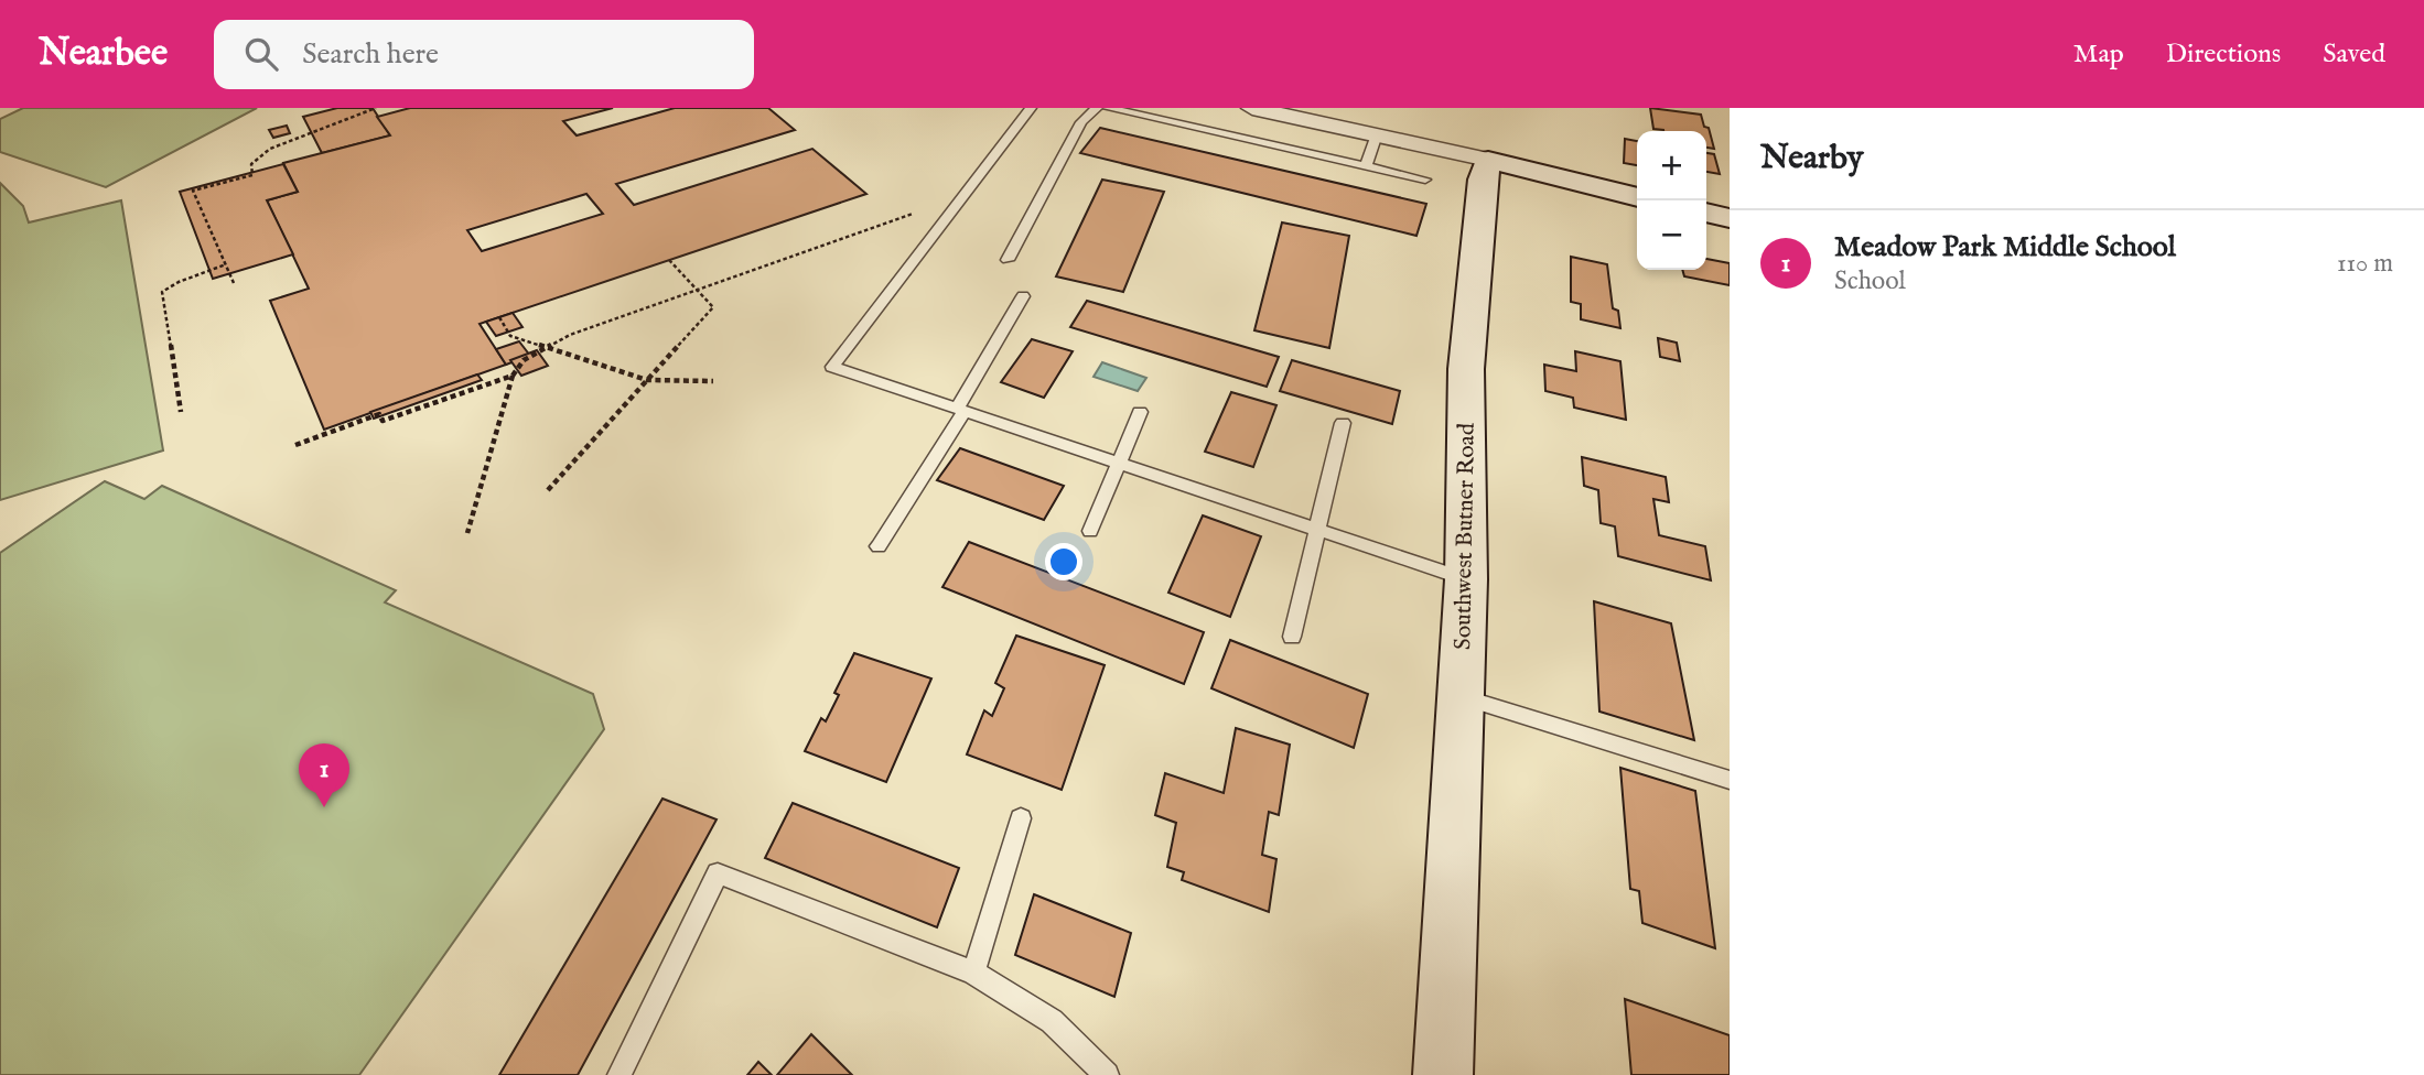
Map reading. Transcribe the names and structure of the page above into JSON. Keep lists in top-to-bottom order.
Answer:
{
  "streets": {
    "street": ["Southwest Butner Road"]
  },
  "page": {
    "header": "Nearbee",
    "search": "Search here",
    "nav": ["Map", "Directions", "Saved"],
    "heading": "Nearby",
    "map_buttons": ["+", "−"],
    "list": [
      {
        "mark": "1",
        "name": "Meadow Park Middle School",
        "note": "School",
        "value": "110 m"
      }
    ],
    "pins": "1"
  }
}
